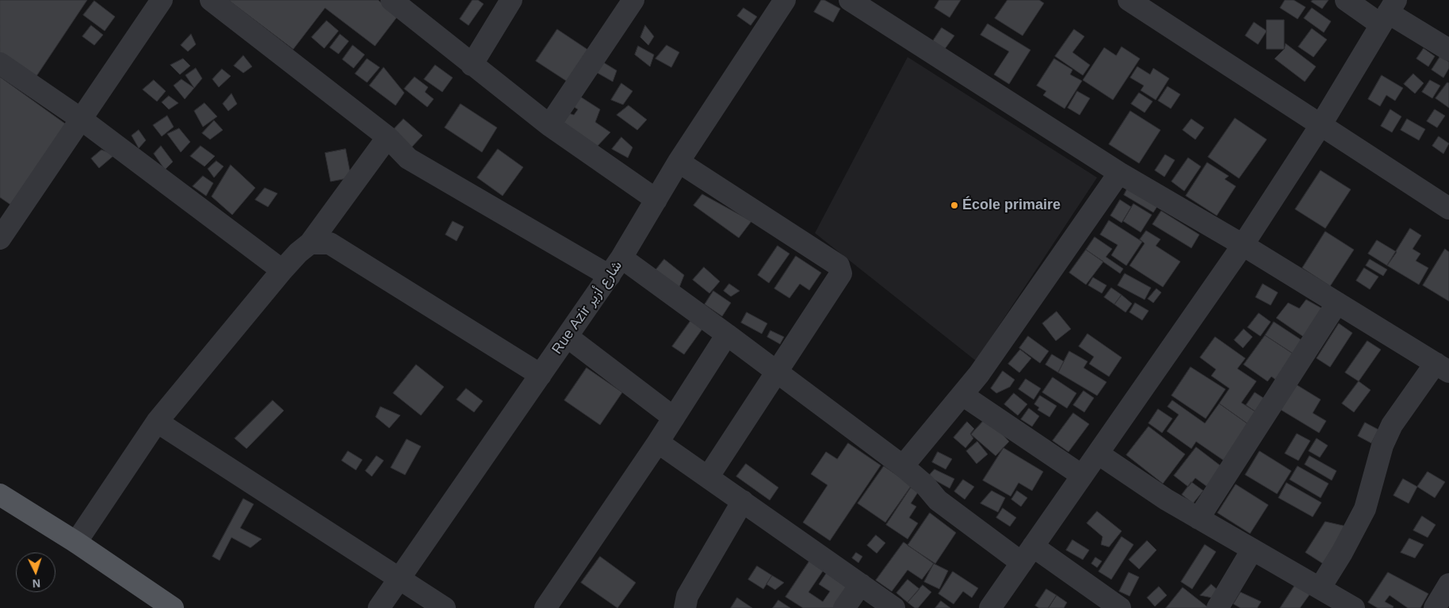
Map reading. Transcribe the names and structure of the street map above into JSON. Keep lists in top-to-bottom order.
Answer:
{
  "streets": {
    "street": ["Rue Azir شارع أزير"]
  },
  "places": ["École primaire"],
  "north": "bottom"
}
